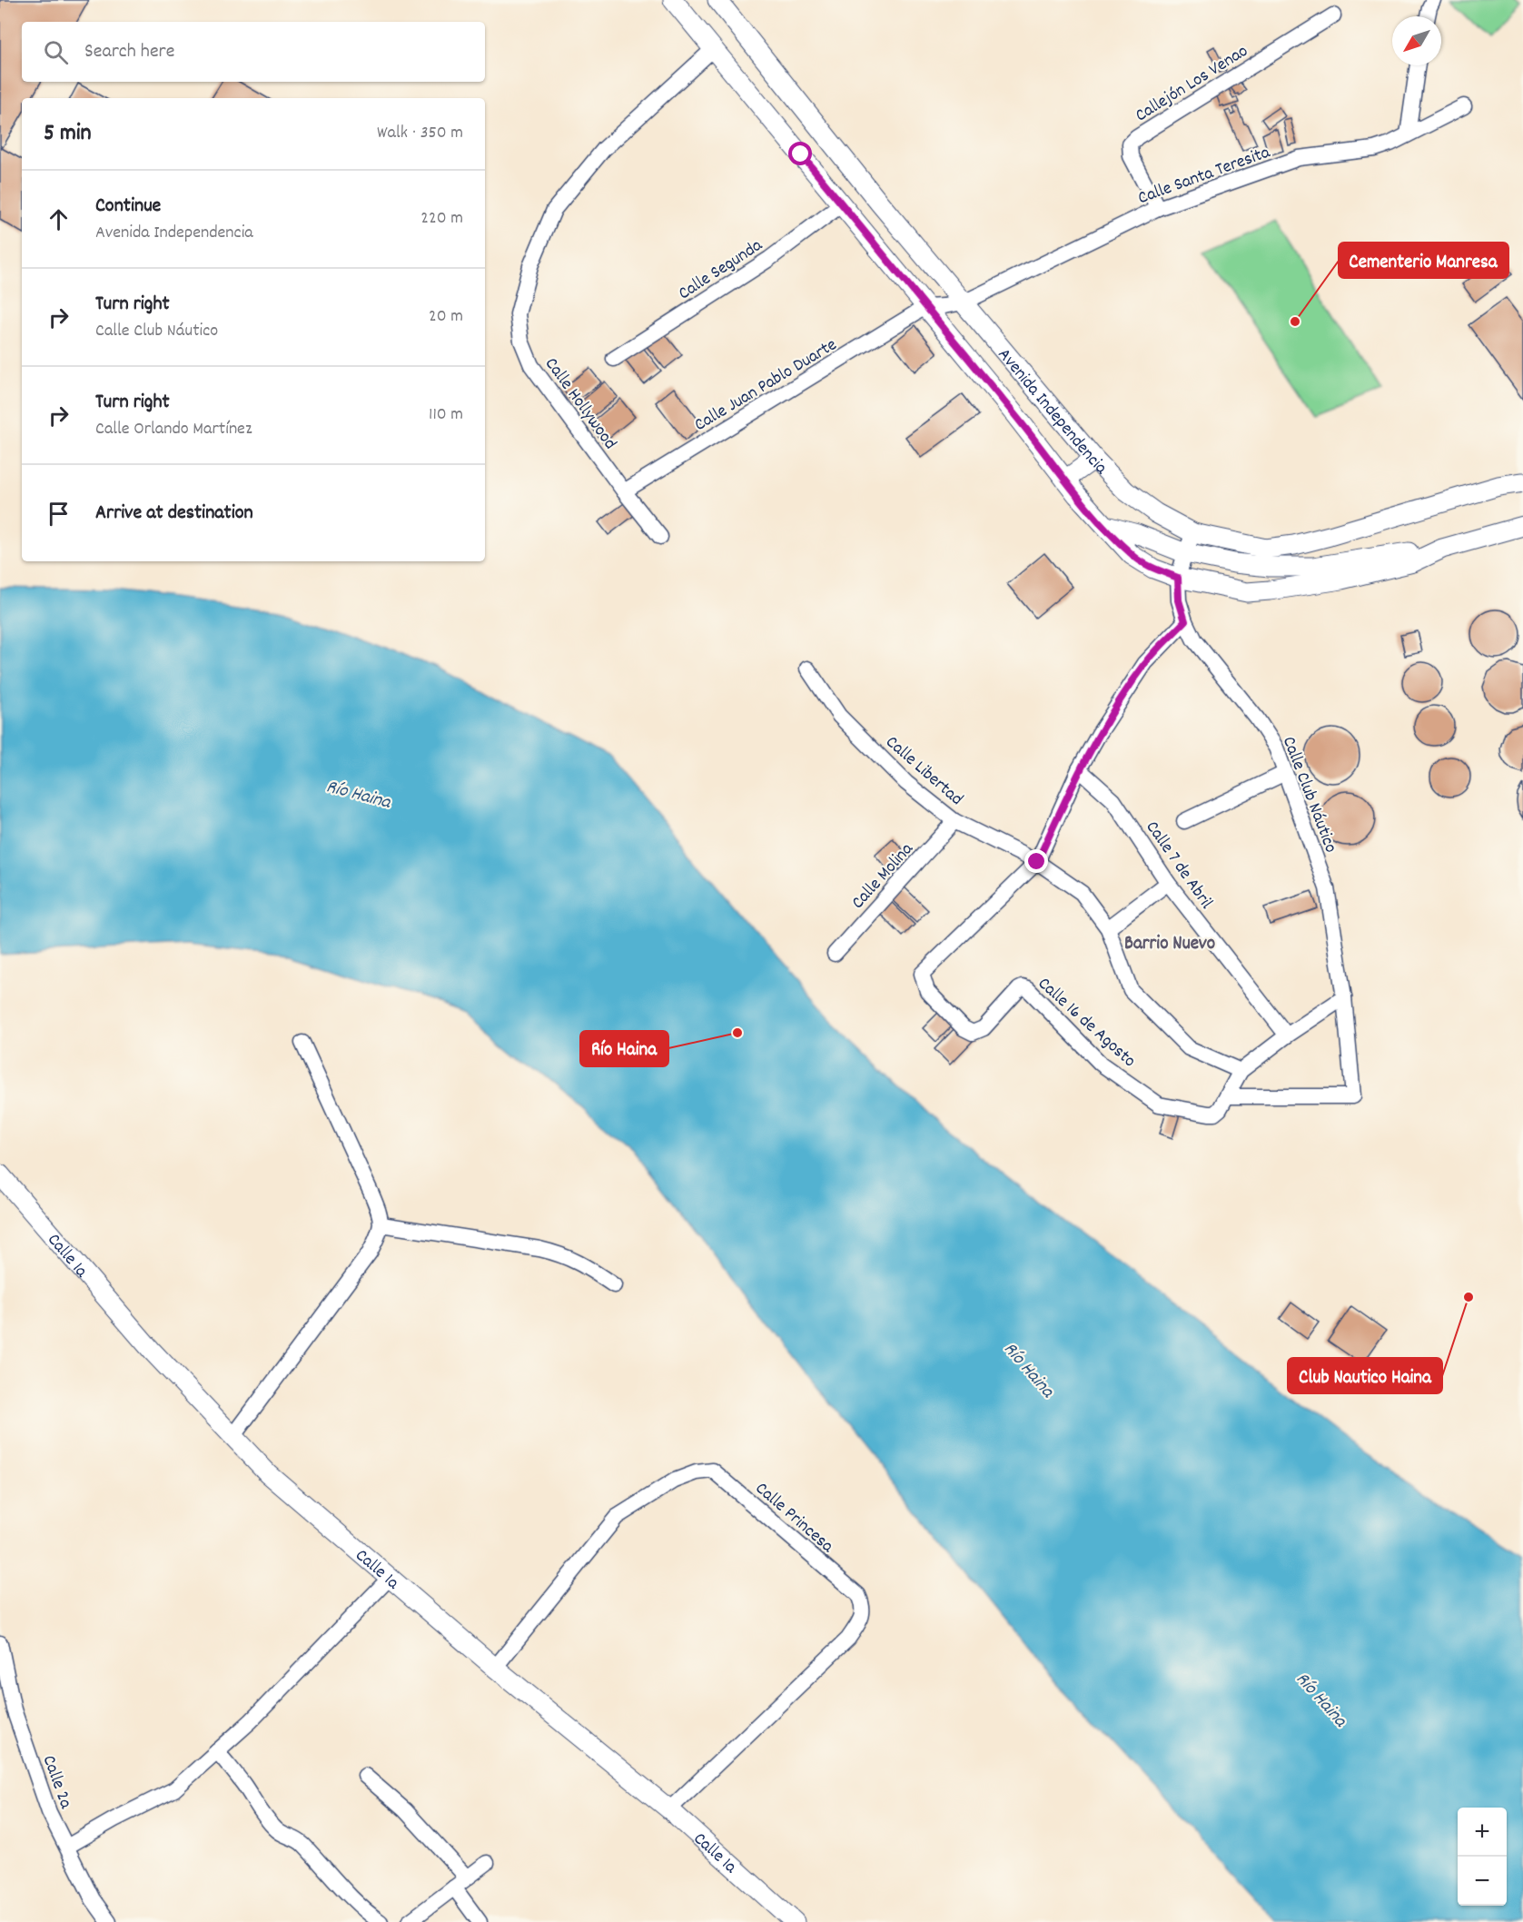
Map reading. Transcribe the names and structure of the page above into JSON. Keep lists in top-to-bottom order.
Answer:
{
  "streets": {
    "street": [
      "Callejón Los Venao",
      "Calle Santa Teresita",
      "Calle Segunda",
      "Calle Juan Pablo Duarte",
      "Calle Hollywood",
      "Avenida Independencia",
      "Calle Libertad",
      "Calle Club Náutico",
      "Calle 7 de Abril",
      "Calle Molina",
      "Calle 16 de Agosto",
      "Calle 1a",
      "Calle Princesa",
      "Calle 2a"
    ]
  },
  "crossings": [
    ["Callejón Los Venao", "Calle Santa Teresita"],
    ["Calle Santa Teresita", "Calle Juan Pablo Duarte"],
    ["Calle Santa Teresita", "Avenida Independencia"],
    ["Calle Segunda", "Avenida Independencia"],
    ["Calle Juan Pablo Duarte", "Calle Hollywood"],
    ["Calle Juan Pablo Duarte", "Avenida Independencia"],
    ["Calle Hollywood", "Avenida Independencia"],
    ["Avenida Independencia", "Calle Club Náutico"],
    ["Calle Libertad", "Calle Molina"],
    ["Calle Libertad", "Calle 16 de Agosto"],
    ["Calle Club Náutico", "Calle 16 de Agosto"],
    ["Calle 1a", "Calle Princesa"]
  ],
  "districts": ["Barrio Nuevo"],
  "water": ["Río Haina"],
  "places": ["Cementerio Manresa", "Río Haina", "Club Nautico Haina"],
  "north": "bottom left",
  "page": {
    "search": "Search here",
    "heading": ["5 min", "Walk · 350 m"],
    "list": [
      ["Continue", "Avenida Independencia", "220 m"],
      ["Turn right", "Calle Club Náutico", "20 m"],
      ["Turn right", "Calle Orlando Martínez", "110 m"],
      "Arrive at destination"
    ],
    "map_buttons": ["+", "−"]
  }
}
